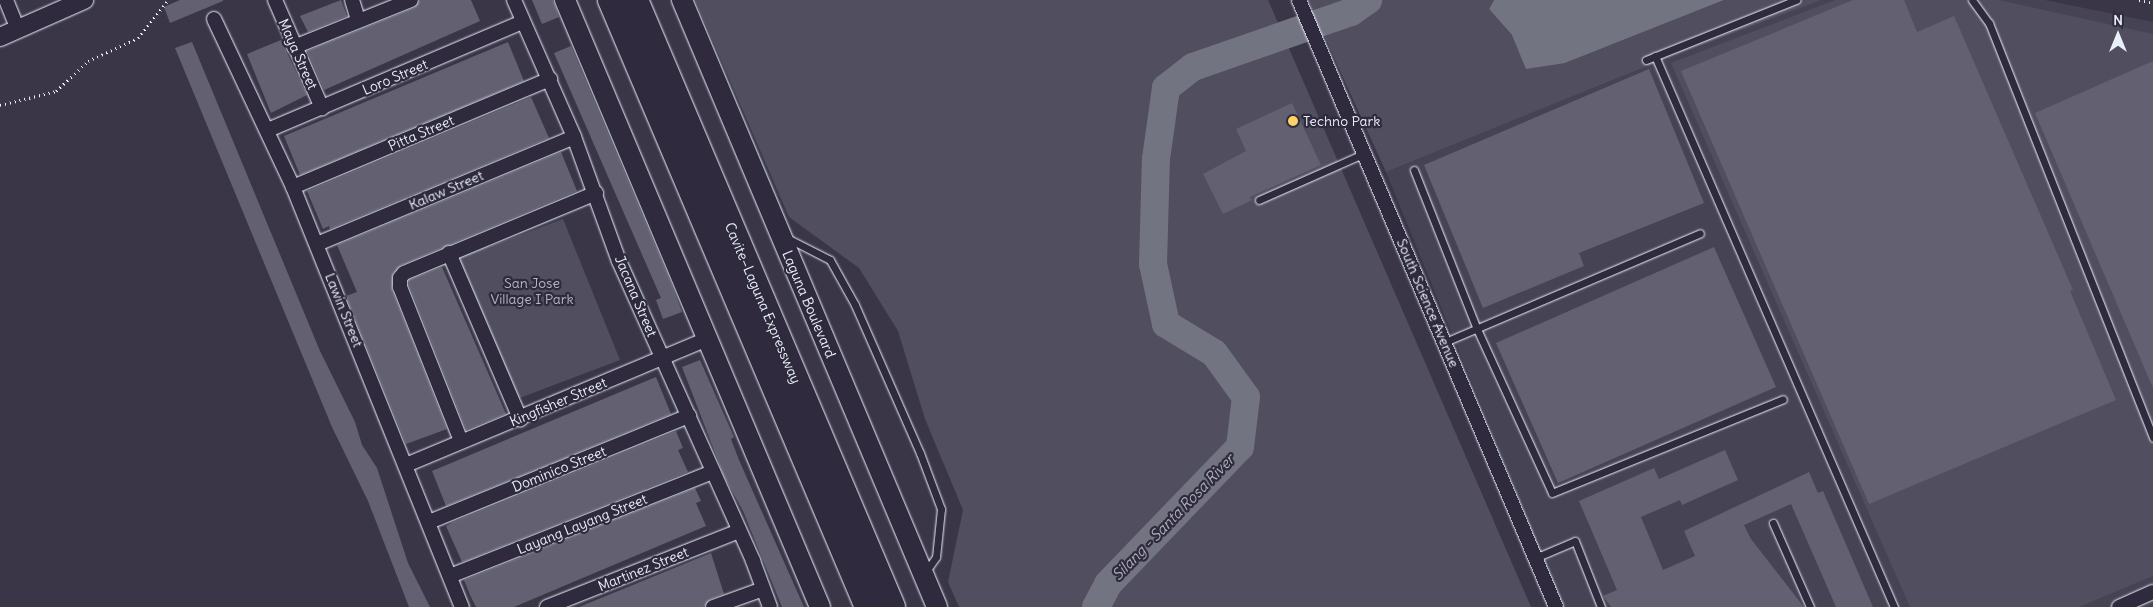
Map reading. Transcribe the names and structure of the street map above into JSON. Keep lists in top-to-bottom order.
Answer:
{
  "streets": {
    "highway": ["Cavite–Laguna Expressway"],
    "main road": ["Laguna Boulevard"],
    "street": [
      "Maya Street",
      "Loro Street",
      "Pitta Street",
      "Kalaw Street",
      "Jacana Street",
      "South Science Avenue",
      "Lawin Street",
      "Kingfisher Street",
      "Dominico Street",
      "Layang Layang Street",
      "Martinez Street"
    ]
  },
  "crossings": [
    ["Maya Street", "Loro Street"],
    ["Loro Street", "Jacana Street"],
    ["Loro Street", "Lawin Street"],
    ["Pitta Street", "Jacana Street"],
    ["Pitta Street", "Lawin Street"],
    ["Kalaw Street", "Jacana Street"],
    ["Kalaw Street", "Lawin Street"],
    ["Jacana Street", "Kingfisher Street"],
    ["Jacana Street", "Dominico Street"],
    ["Jacana Street", "Layang Layang Street"],
    ["Jacana Street", "Martinez Street"],
    ["Lawin Street", "Kingfisher Street"],
    ["Lawin Street", "Dominico Street"],
    ["Lawin Street", "Layang Layang Street"]
  ],
  "water": ["Silang - Santa Rosa River"],
  "parks": ["San Jose Village I Park"],
  "places": ["Techno Park"],
  "north": "top"
}
